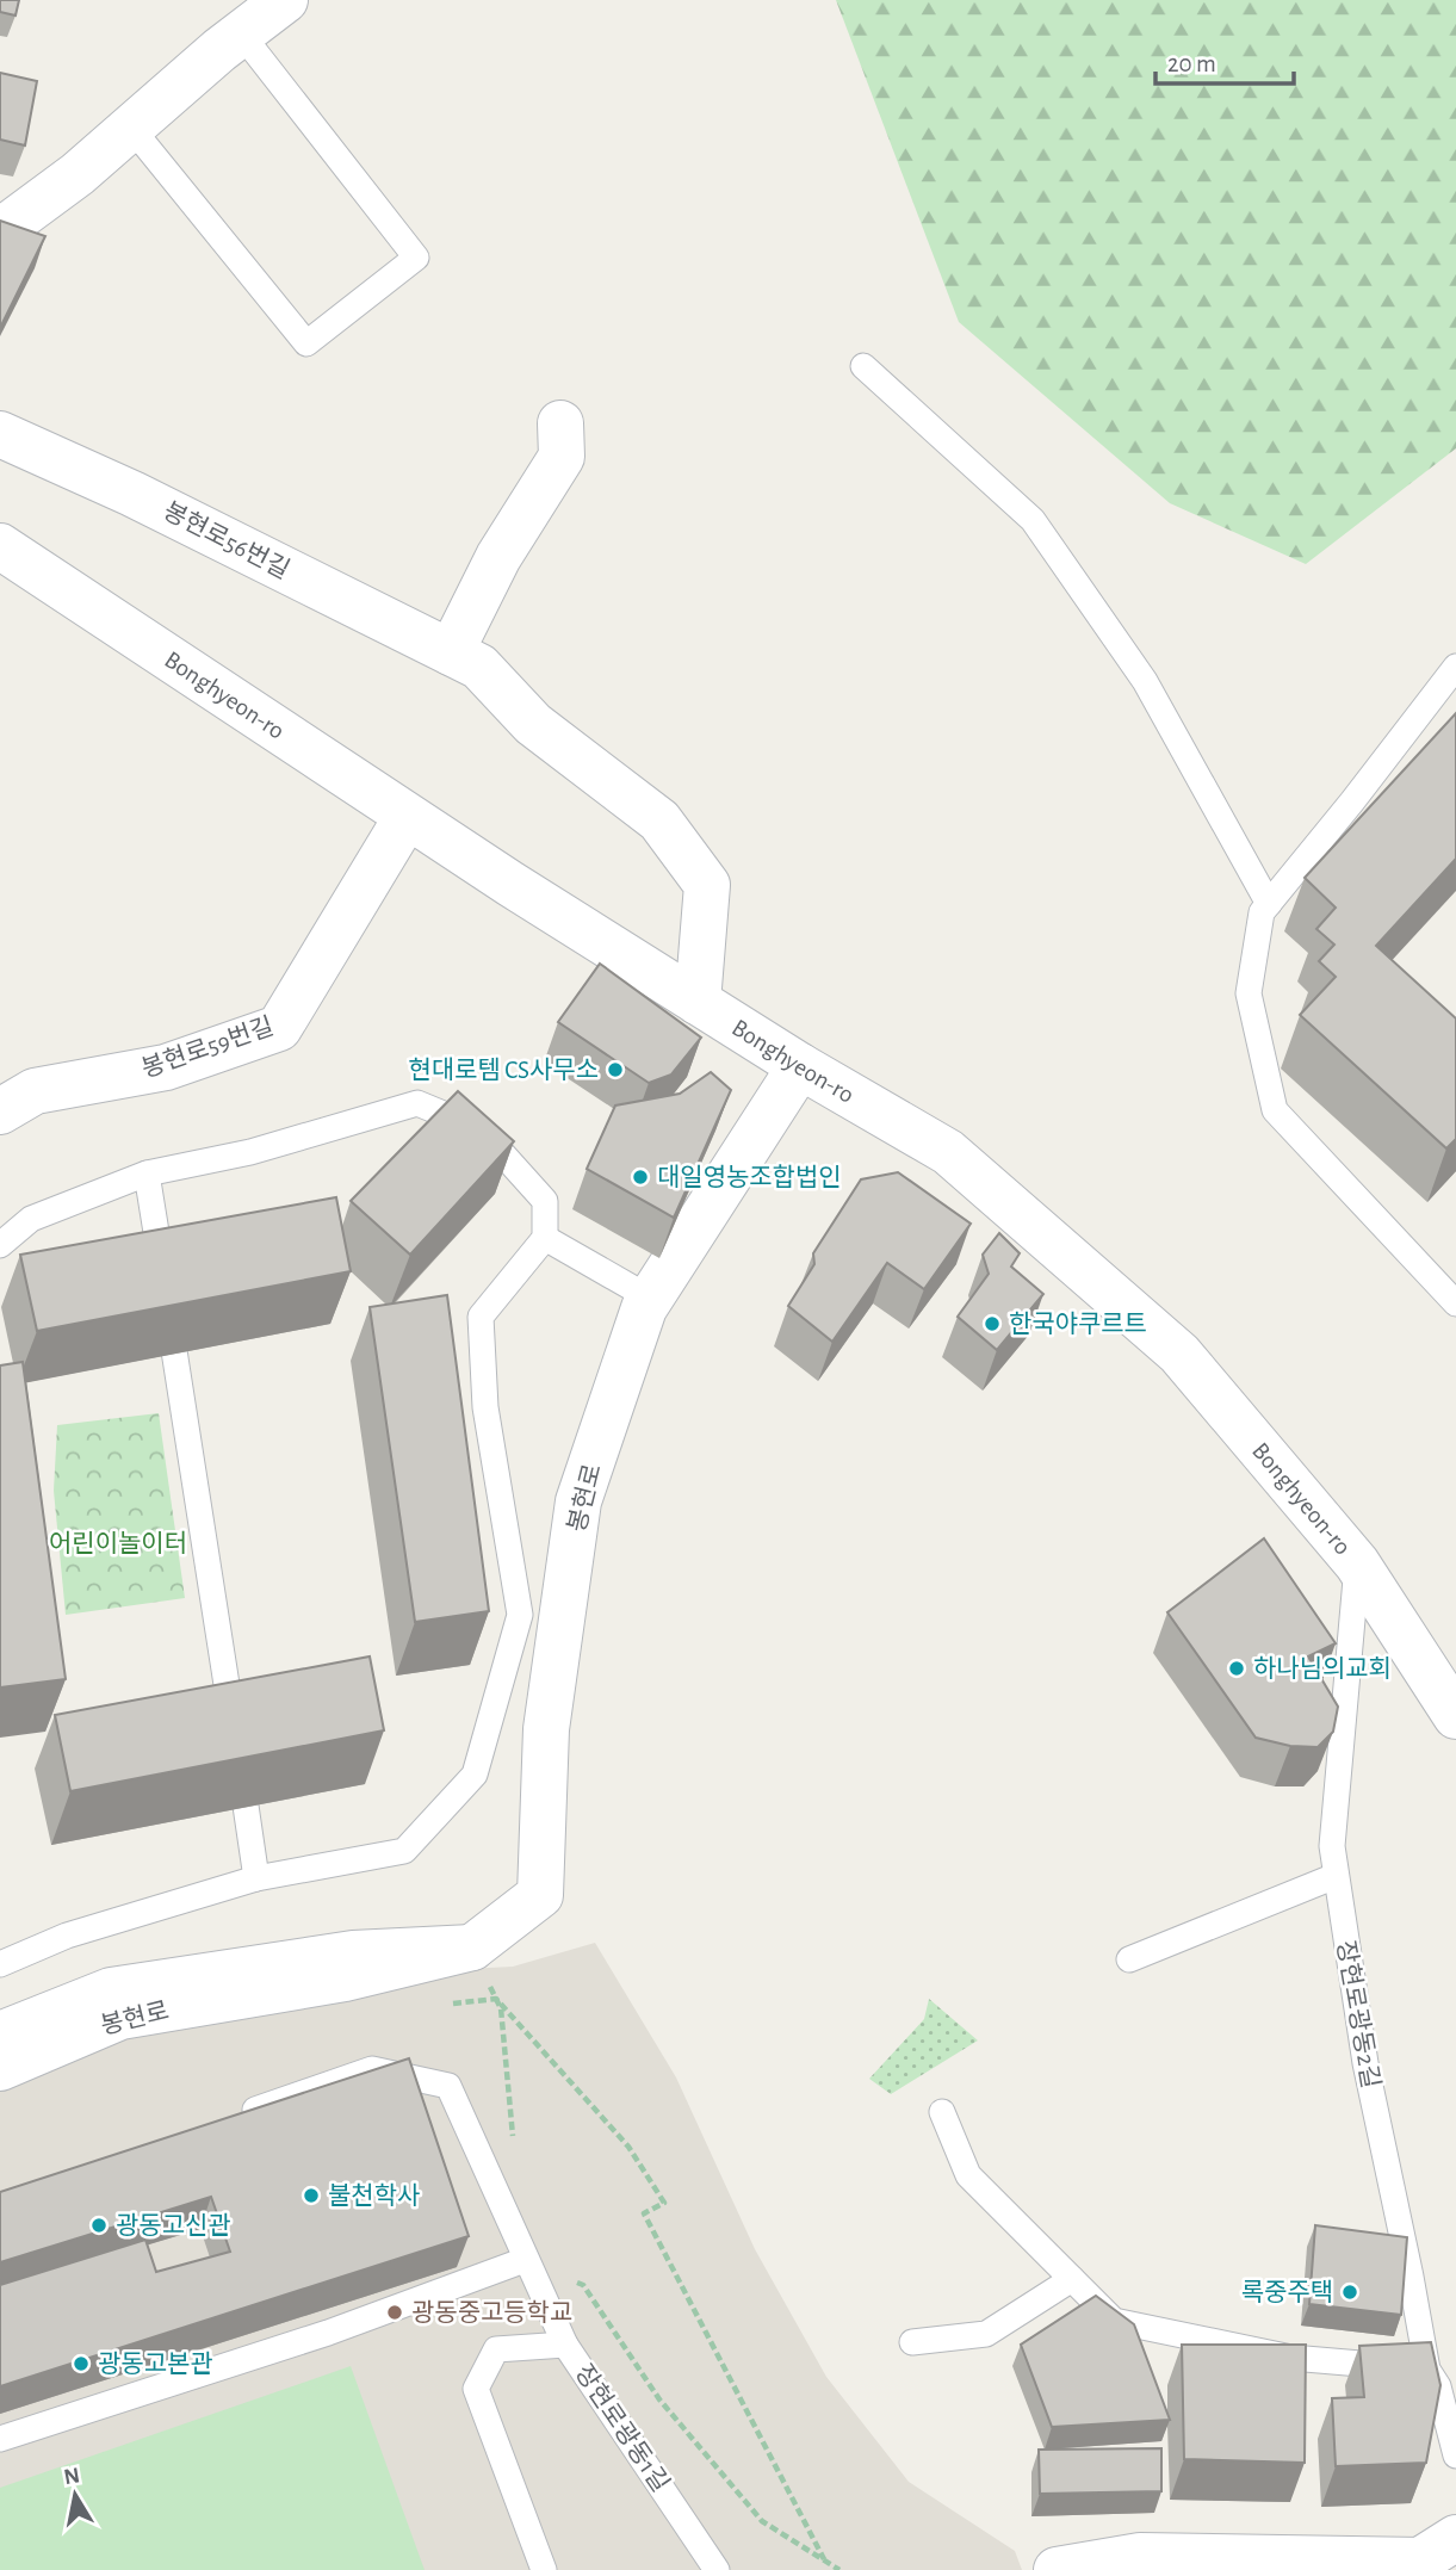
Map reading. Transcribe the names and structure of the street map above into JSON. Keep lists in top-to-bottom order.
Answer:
{
  "streets": {
    "street": [
      "봉현로56번길",
      "Bonghyeon-ro",
      "봉현로59번길",
      "봉현로"
    ],
    "lane": ["장현로광동2길", "장현로광동1길"]
  },
  "crossings": [
    ["봉현로56번길", "Bonghyeon-ro"],
    ["Bonghyeon-ro", "봉현로59번길"],
    ["Bonghyeon-ro", "봉현로"],
    ["Bonghyeon-ro", "장현로광동2길"]
  ],
  "parks": ["어린이놀이터"],
  "places": [
    "현대로템 CS사무소",
    "대일영농조합법인",
    "한국야쿠르트",
    "하나님의교회",
    "불천학사",
    "광동고신관",
    "록중주택",
    "광동중고등학교",
    "광동고본관"
  ],
  "scale_bar": "20 m",
  "north": "top"
}
